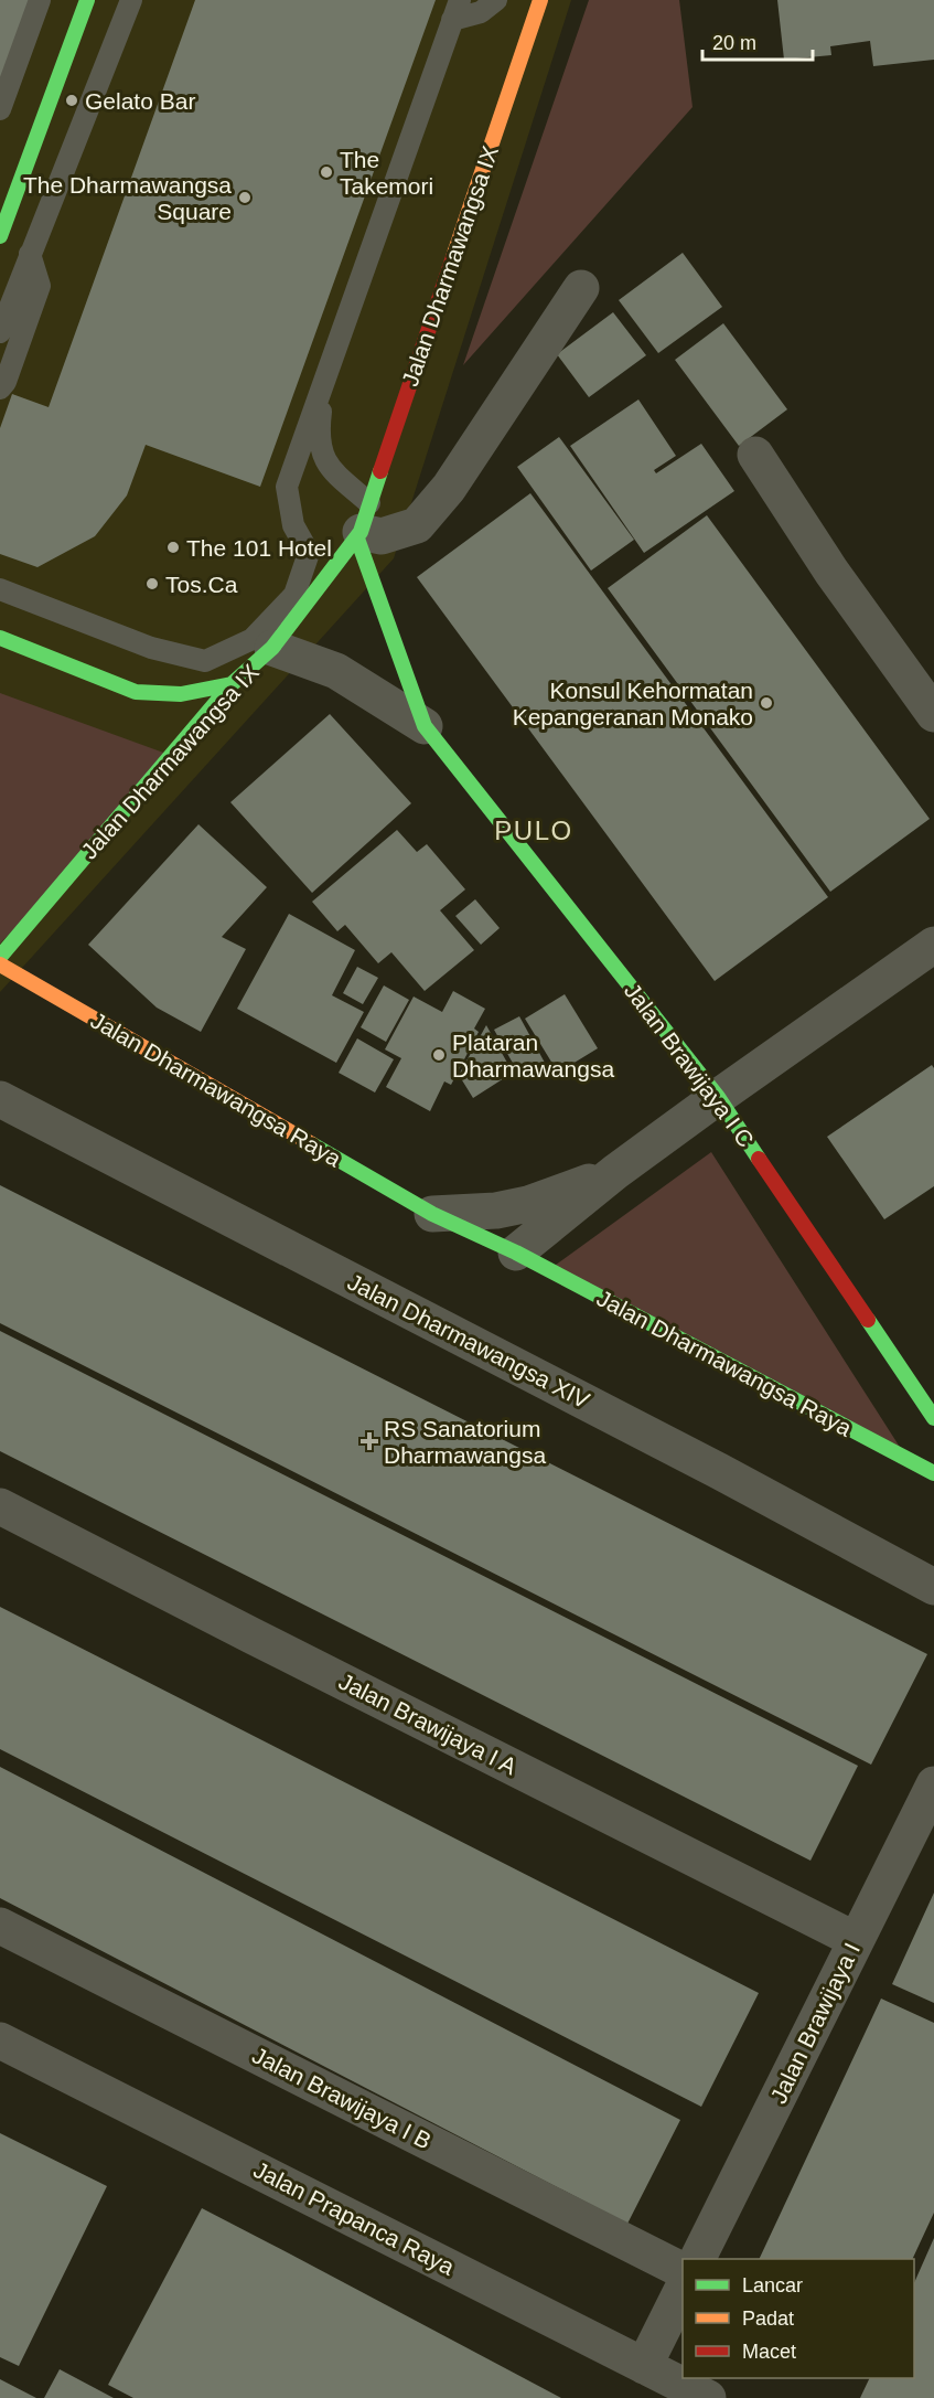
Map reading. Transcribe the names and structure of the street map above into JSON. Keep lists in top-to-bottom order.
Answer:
{
  "streets": {
    "street": [
      "Jalan Dharmawangsa IX",
      "Jalan Brawijaya I C",
      "Jalan Dharmawangsa Raya",
      "Jalan Dharmawangsa XIV",
      "Jalan Brawijaya I A",
      "Jalan Brawijaya I",
      "Jalan Brawijaya I B",
      "Jalan Prapanca Raya"
    ]
  },
  "crossings": [
    ["Jalan Dharmawangsa IX", "Jalan Brawijaya I C"],
    ["Jalan Brawijaya I A", "Jalan Brawijaya I"]
  ],
  "districts": ["PULO"],
  "places": {
    "other": [
      "Gelato Bar",
      "The Takemori",
      "The Dharmawangsa Square",
      "The 101 Hotel",
      "Tos.Ca",
      "Konsul Kehormatan Kepangeranan Monako",
      "Plataran Dharmawangsa"
    ],
    "health": ["RS Sanatorium Dharmawangsa"]
  },
  "legend": ["Lancar", "Padat", "Macet"],
  "scale_bar": "20 m"
}
